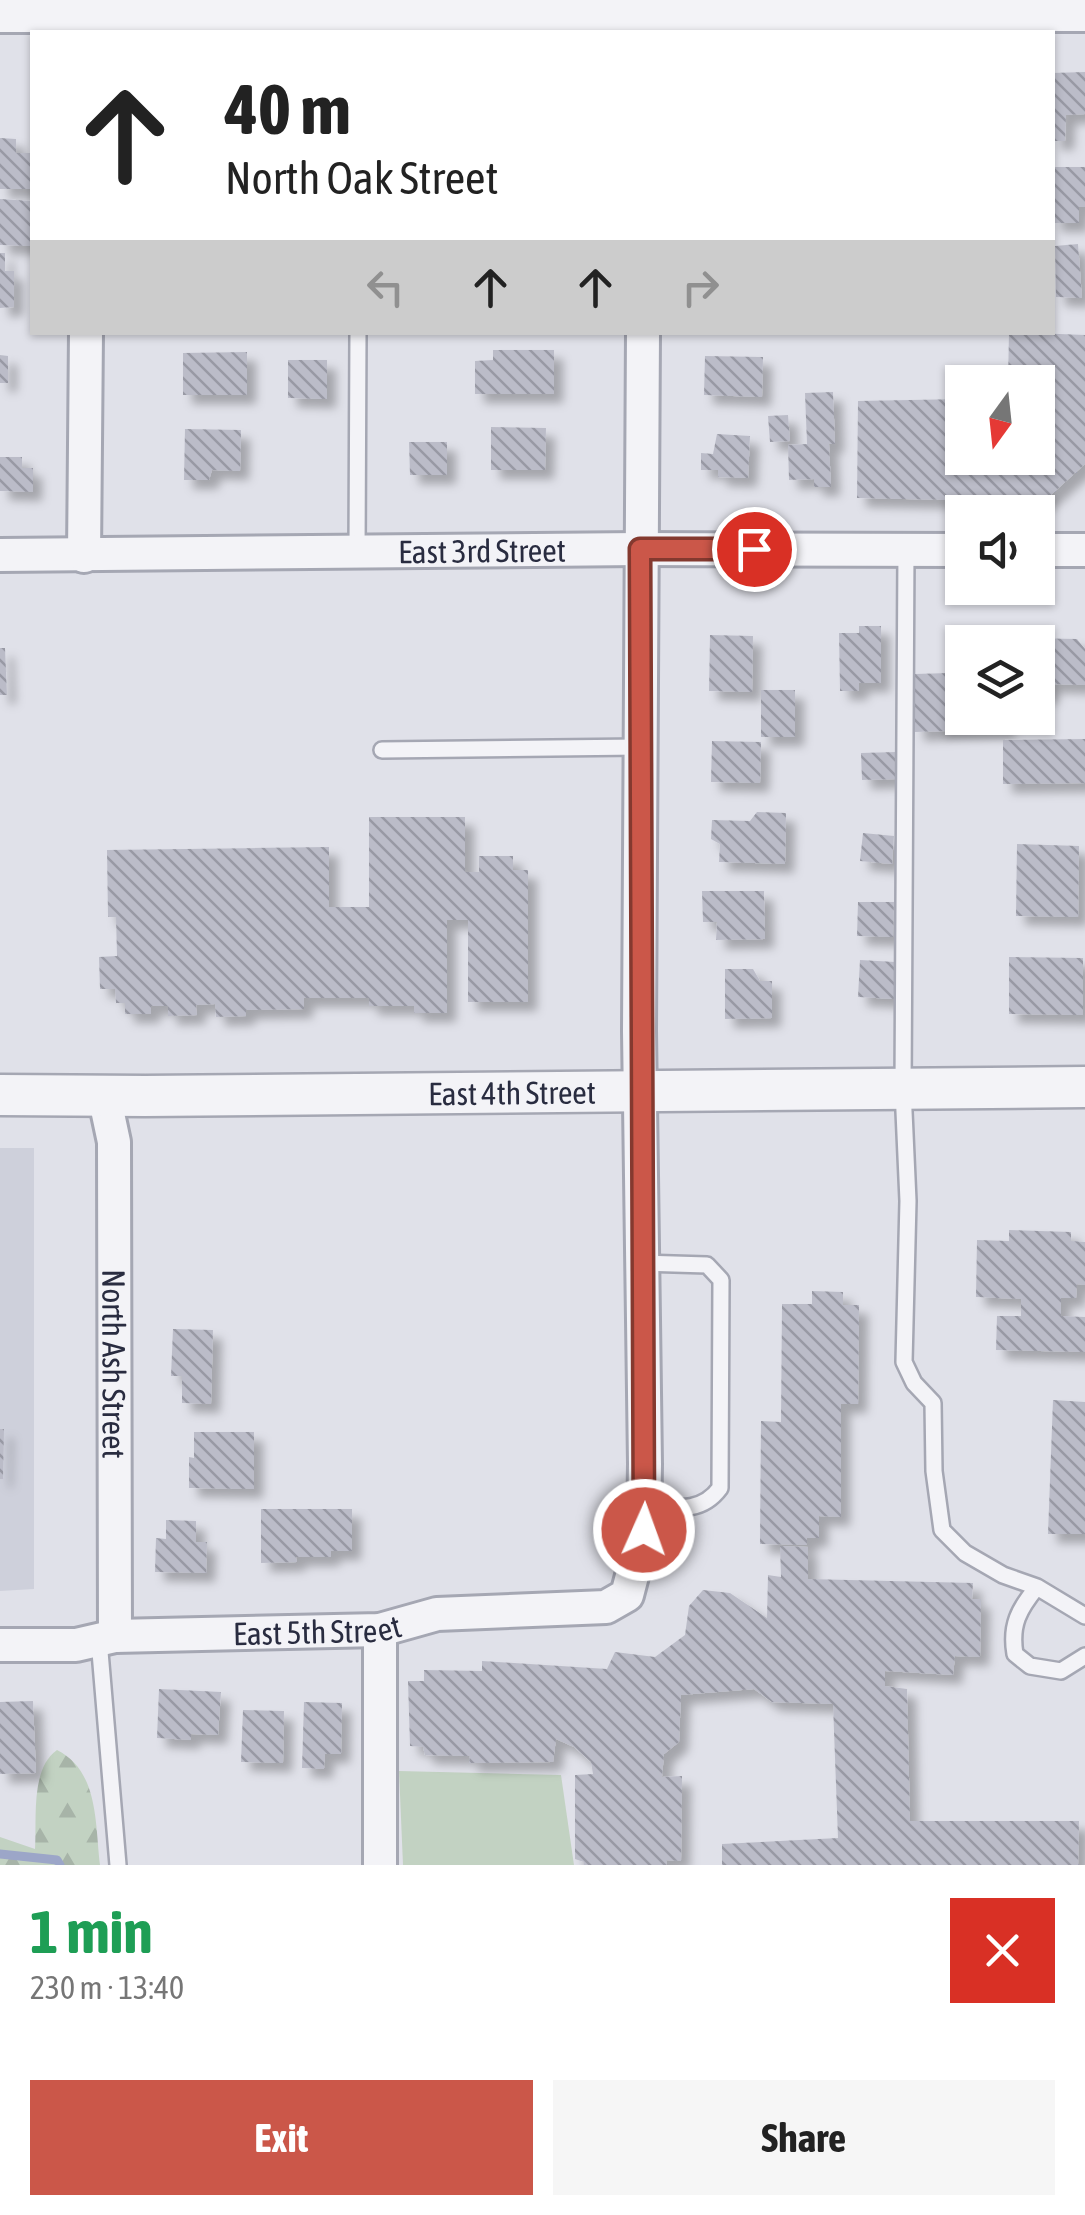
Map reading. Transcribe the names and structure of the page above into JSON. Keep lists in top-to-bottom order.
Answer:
{
  "streets": {
    "street": [
      "East 3rd Street",
      "East 4th Street",
      "North Ash Street",
      "East 5th Street"
    ]
  },
  "crossings": [
    ["East 4th Street", "North Ash Street"],
    ["North Ash Street", "East 5th Street"]
  ],
  "north": "bottom",
  "page": {
    "turn": ["40 m", "North Oak Street"],
    "heading": ["1 min", "230 m · 13:40"],
    "buttons": ["Exit", "Share"]
  }
}
